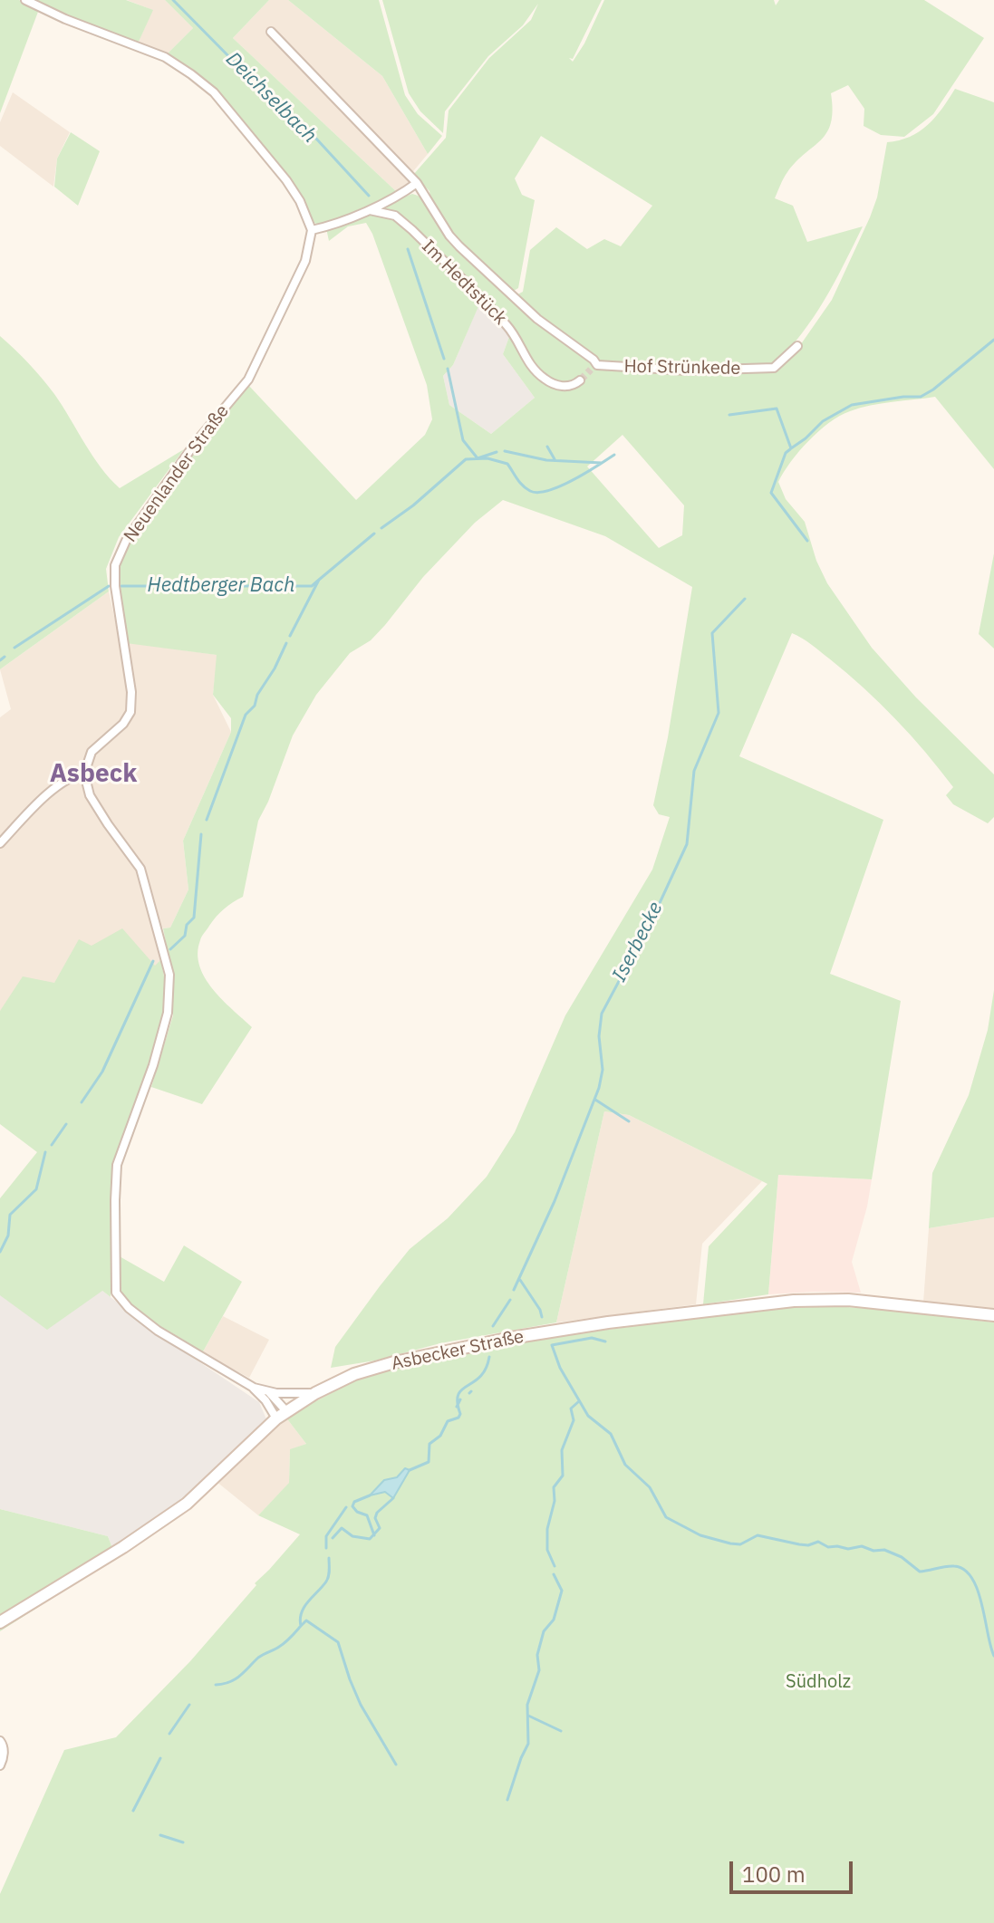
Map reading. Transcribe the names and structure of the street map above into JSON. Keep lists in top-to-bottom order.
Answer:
{
  "streets": {
    "main road": ["Asbecker Straße"],
    "street": ["Im Hedtstück", "Hof Strünkede", "Neuenlander Straße"]
  },
  "crossings": [
    ["Im Hedtstück", "Hof Strünkede"]
  ],
  "districts": ["Asbeck"],
  "water": ["Deichselbach", "Hedtberger Bach", "Iserbecke"],
  "parks": ["Südholz"],
  "scale_bar": "100 m"
}
